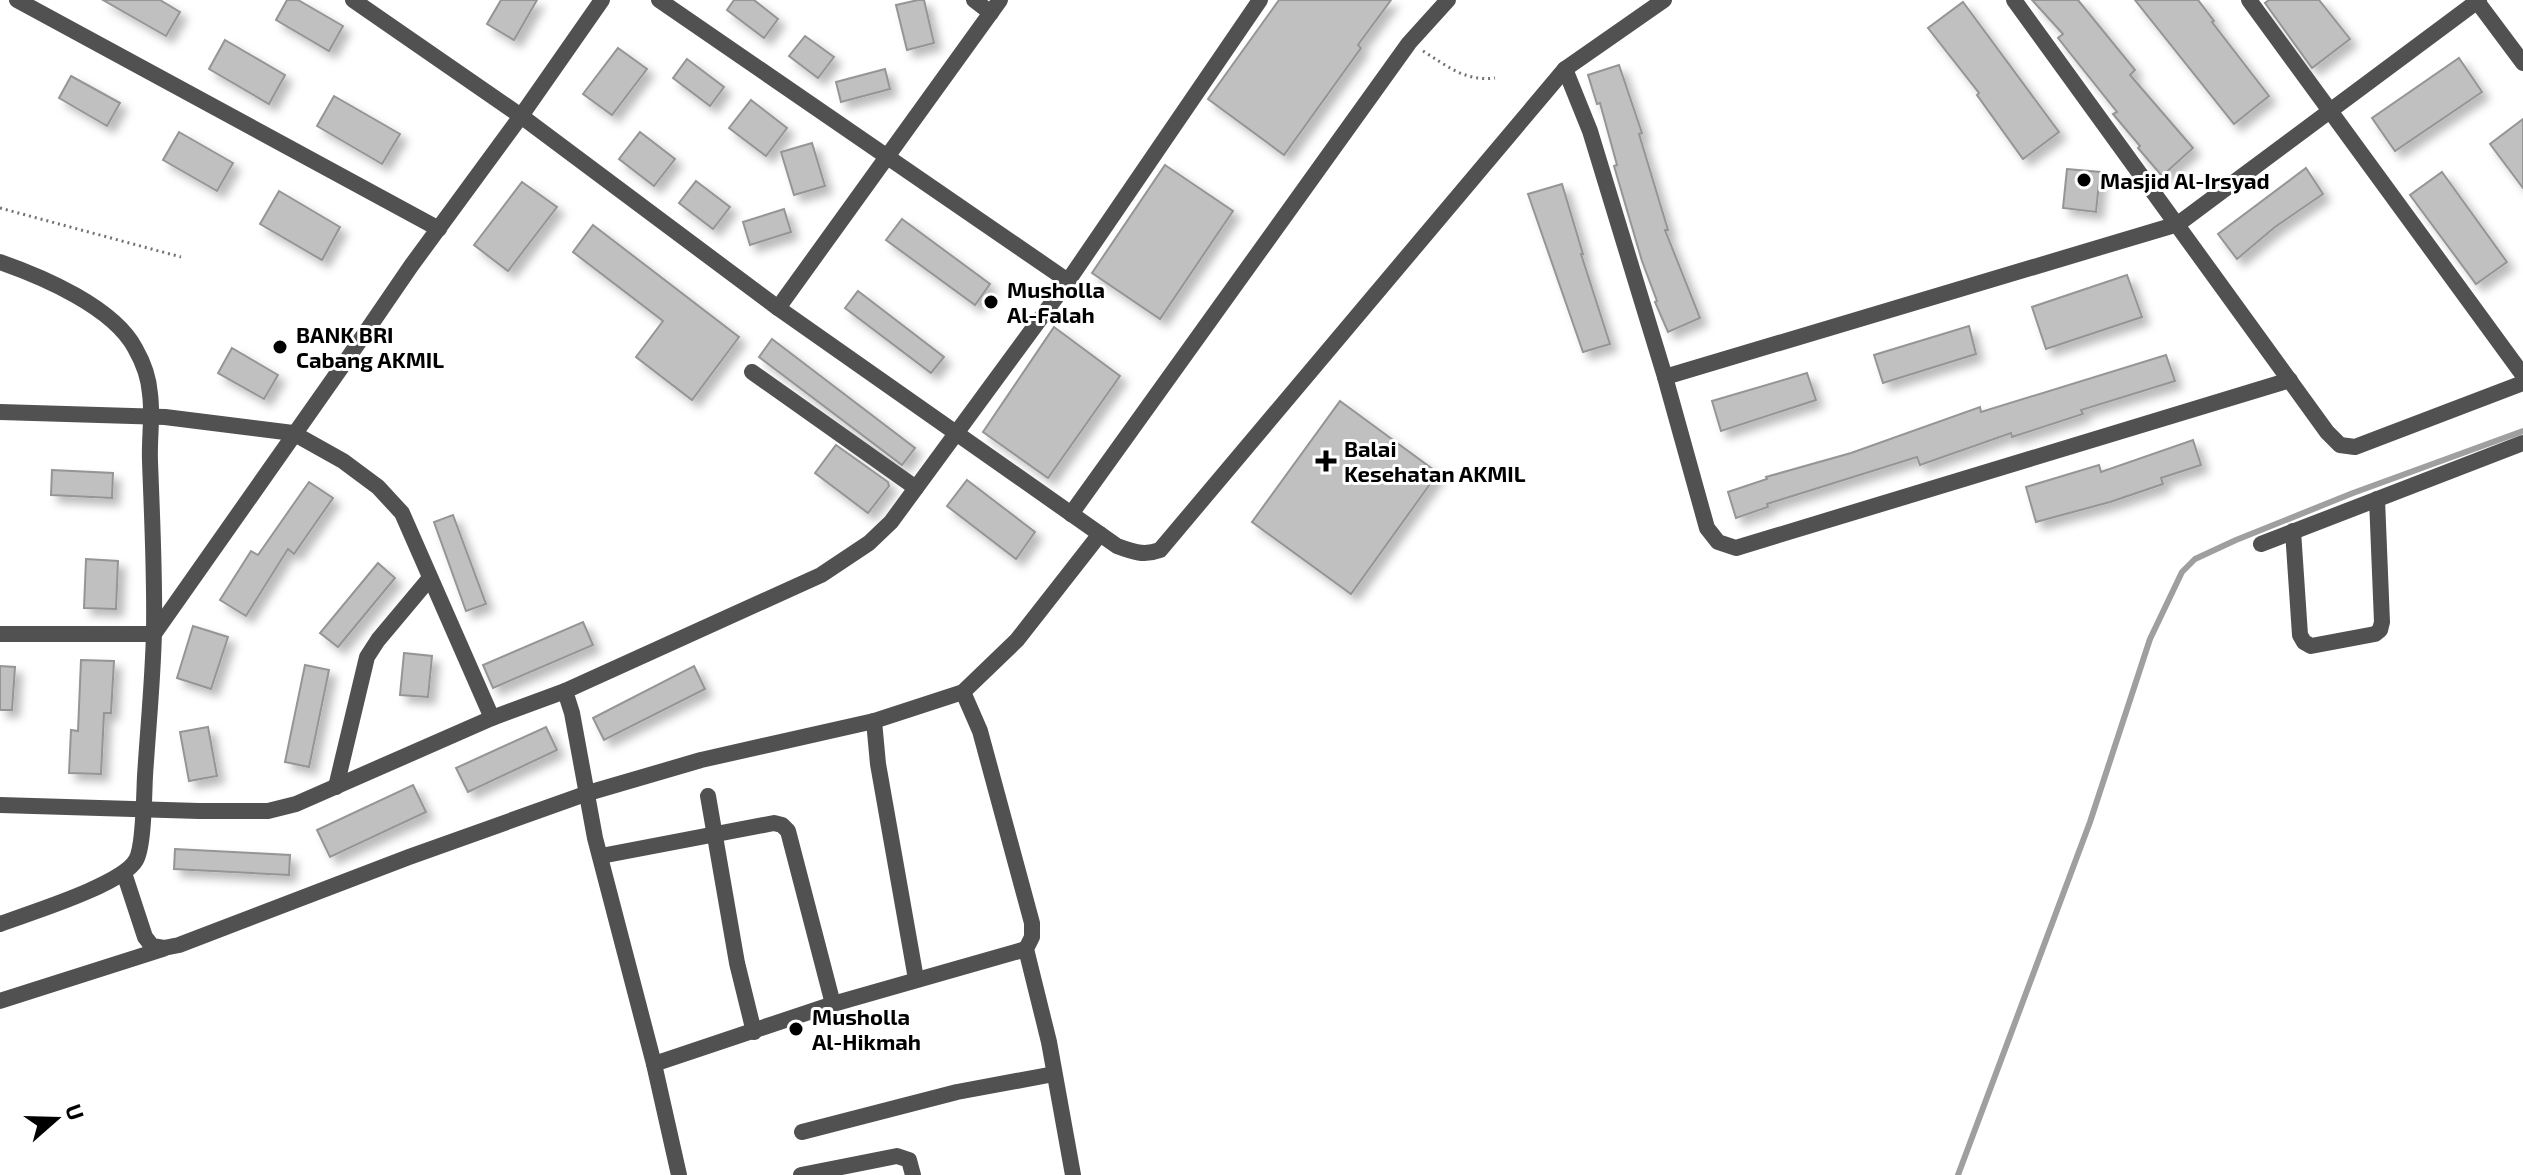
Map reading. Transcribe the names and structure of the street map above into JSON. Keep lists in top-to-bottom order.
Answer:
{
  "places": {
    "other": [
      "Masjid Al-Irsyad",
      "Musholla Al-Falah",
      "BANK BRI Cabang AKMIL",
      "Musholla Al-Hikmah"
    ],
    "health": ["Balai Kesehatan AKMIL"]
  },
  "north": "right"
}
